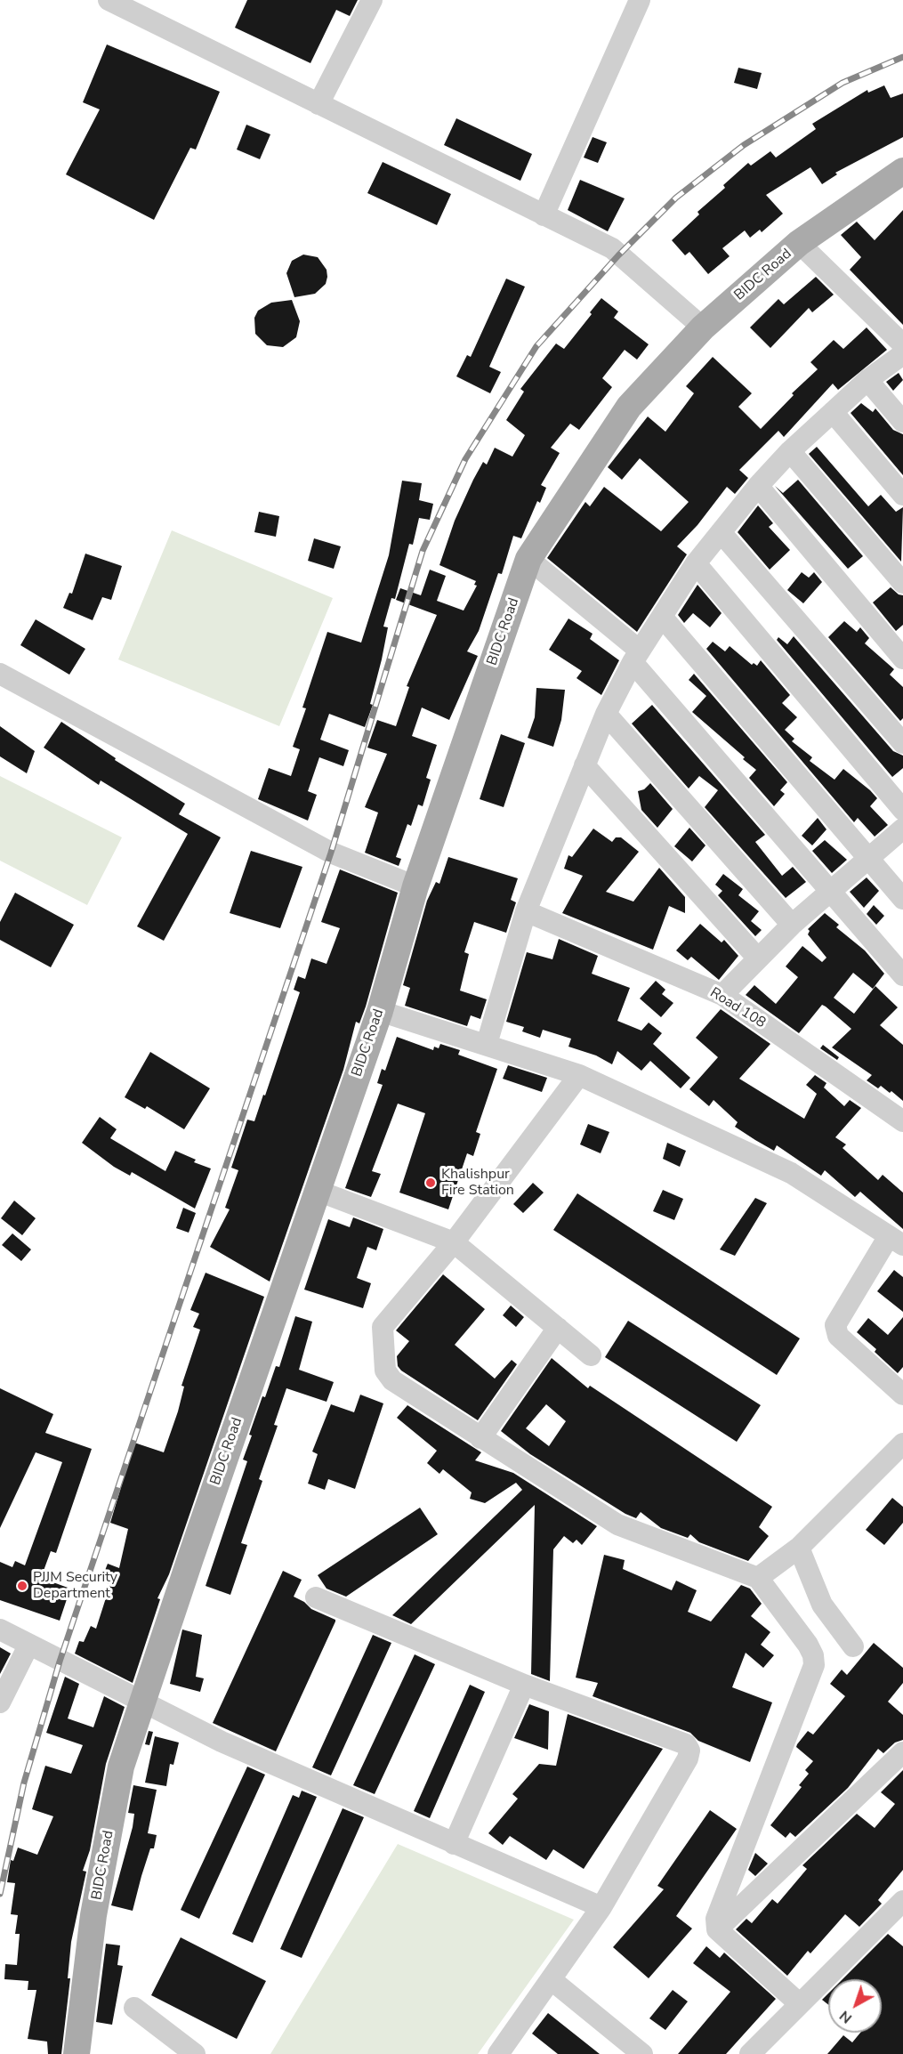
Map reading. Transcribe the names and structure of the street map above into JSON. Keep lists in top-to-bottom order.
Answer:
{
  "streets": {
    "main road": ["BIDC Road"],
    "street": ["Road 108"]
  },
  "places": ["Khalishpur Fire Station", "PJJM Security Department"],
  "north": "bottom left"
}
